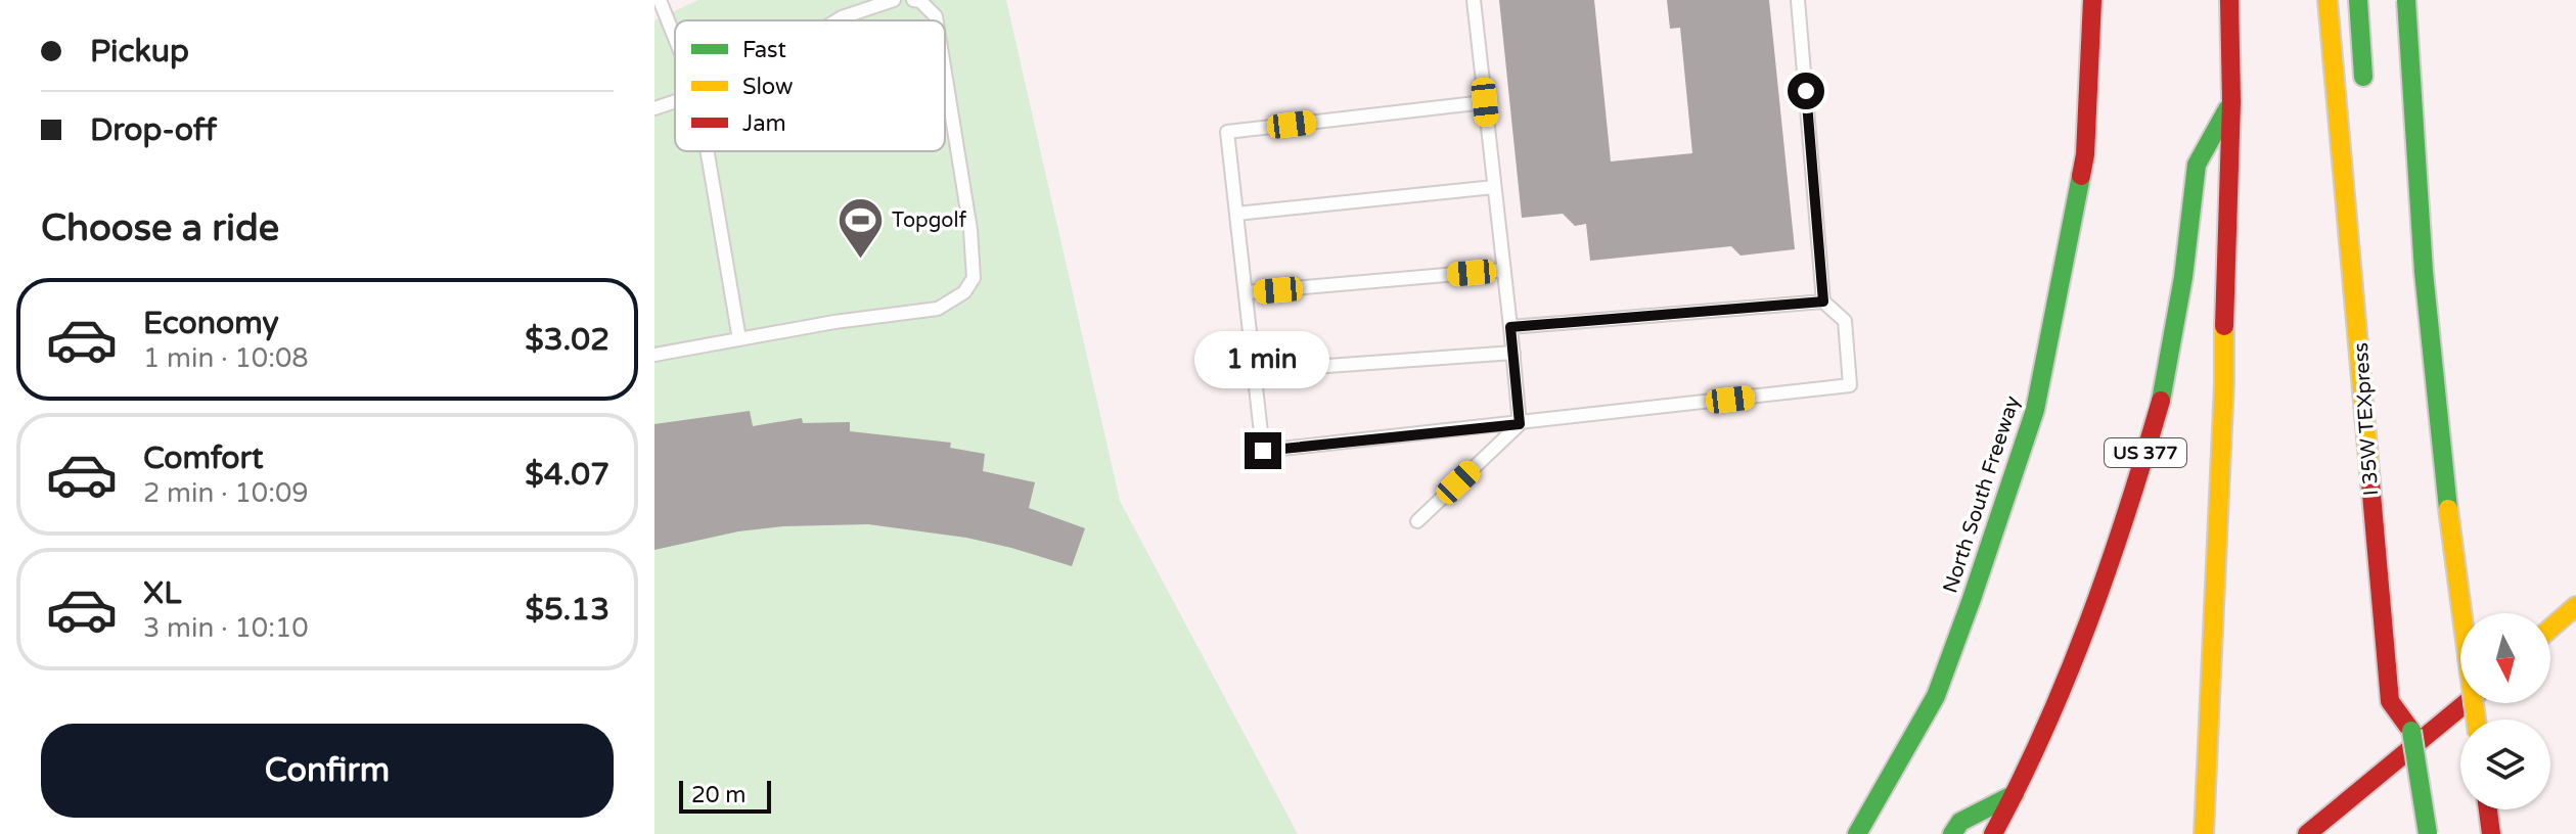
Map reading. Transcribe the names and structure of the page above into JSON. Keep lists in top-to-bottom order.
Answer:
{
  "streets": {
    "main road": ["US 377", "North South Freeway"]
  },
  "places": {
    "sports": ["Topgolf"]
  },
  "legend": ["Fast", "Slow", "Jam"],
  "scale_bar": "20 m",
  "north": "bottom",
  "page": {
    "banner": ["Pickup", "Drop-off"],
    "heading": "Choose a ride",
    "list": [
      {
        "name": "Economy",
        "note": "1 min · 10:08",
        "value": "$3.02"
      },
      {
        "name": "Comfort",
        "note": "2 min · 10:09",
        "value": "$4.07"
      },
      {
        "name": "XL",
        "note": "3 min · 10:10",
        "value": "$5.13"
      }
    ],
    "bubble": "1 min",
    "buttons": "Confirm",
    "scale": "20 m"
  }
}
